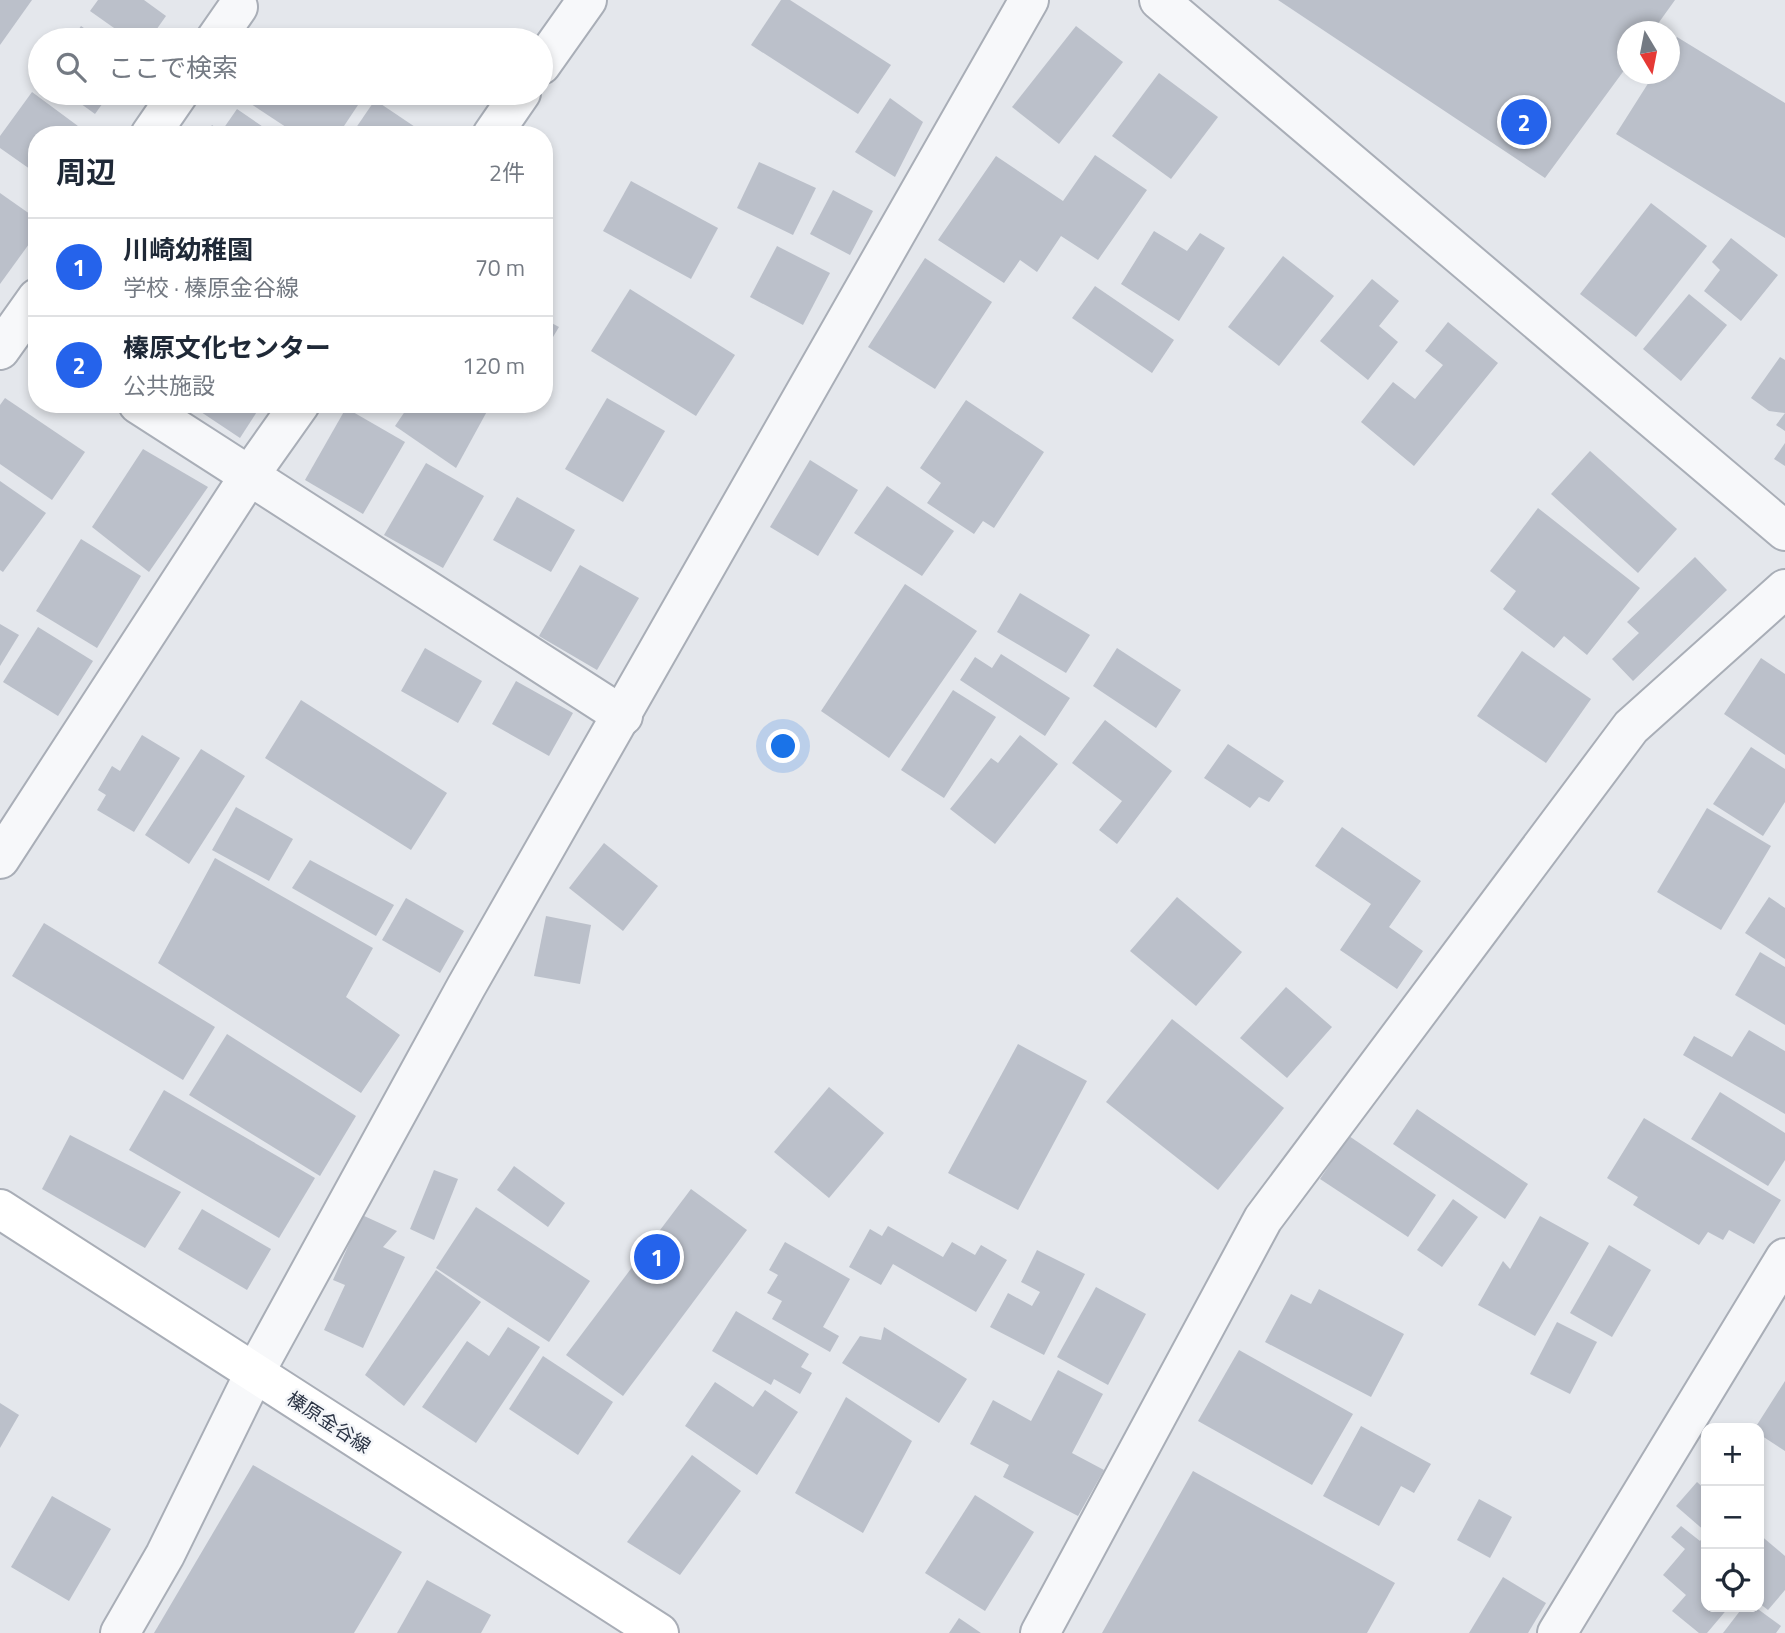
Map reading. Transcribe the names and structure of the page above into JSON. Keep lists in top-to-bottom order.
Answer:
{
  "streets": {
    "main road": ["榛原金谷線"]
  },
  "north": "bottom",
  "page": {
    "search": "ここで検索",
    "pins": ["2", "1"],
    "heading": ["周辺", "2件"],
    "list": [
      {
        "mark": "1",
        "name": "川崎幼稚園",
        "note": "学校 · 榛原金谷線",
        "value": "70 m"
      },
      {
        "mark": "2",
        "name": "榛原文化センター",
        "note": "公共施設",
        "value": "120 m"
      }
    ],
    "map_buttons": ["+", "−"]
  }
}
